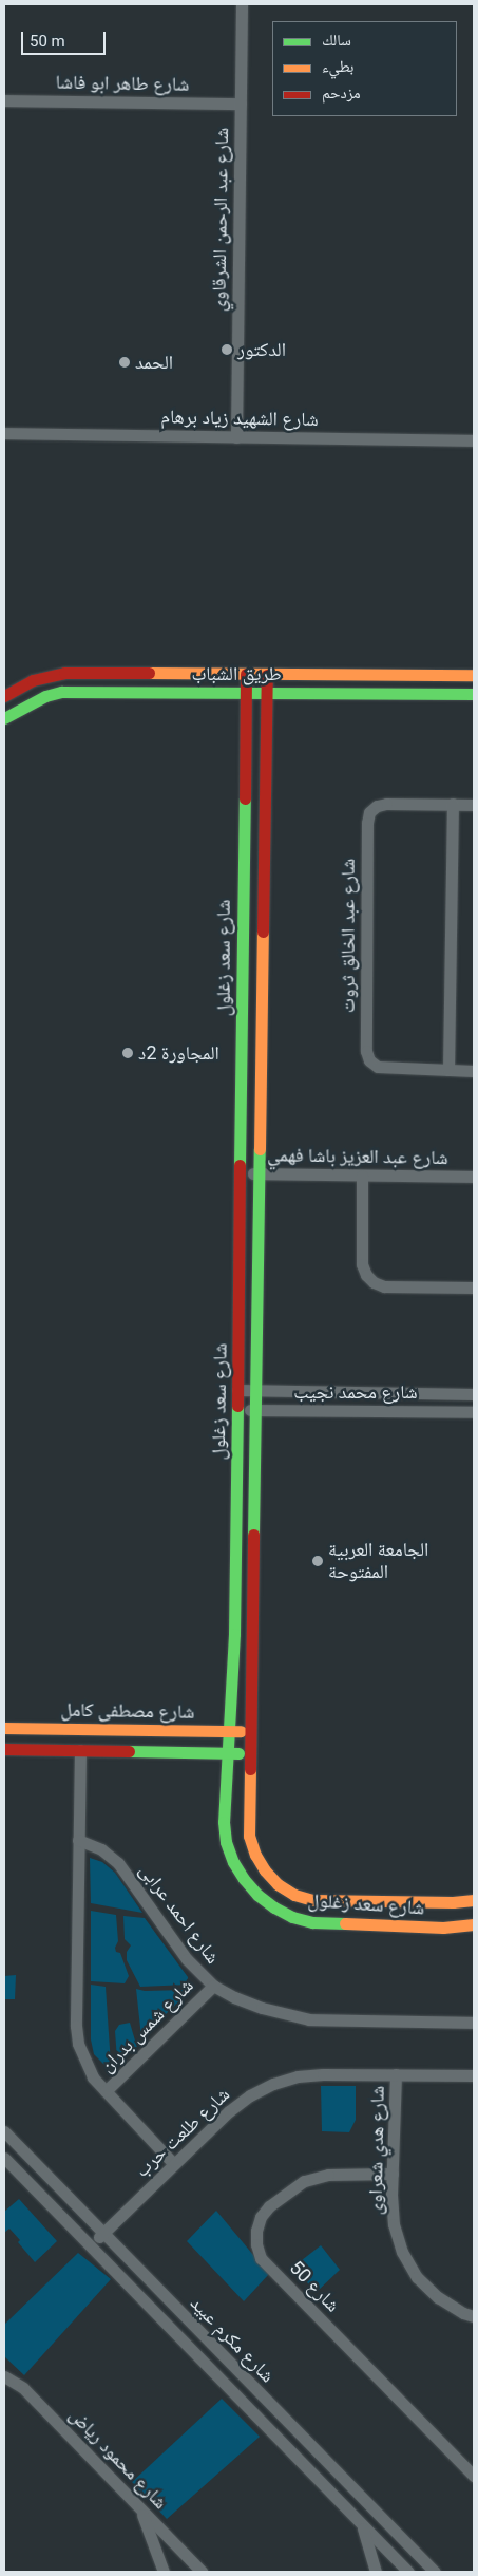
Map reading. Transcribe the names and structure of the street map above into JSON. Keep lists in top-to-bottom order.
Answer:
{
  "streets": {
    "street": [
      "شارع طاهر ابو فاشا",
      "شارع عبد الرحمن الشرقاوي",
      "شارع الشهيد زياد برهام",
      "طريق الشباب",
      "شارع عبد الخالق ثروت",
      "شارع سعد زغلول",
      "شارع عبد العزيز باشا فهمي",
      "شارع محمد نجيب",
      "شارع مصطفى كامل",
      "شارع احمد عرابى",
      "شارع شمس بدران",
      "شارع طلعت حرب",
      "شارع هدي شعراوى",
      "شارع 50",
      "شارع مكرم عبيد",
      "شارع محمود رياض"
    ]
  },
  "crossings": [
    ["شارع طاهر ابو فاشا", "شارع عبد الرحمن الشرقاوي"],
    ["شارع عبد الرحمن الشرقاوي", "شارع الشهيد زياد برهام"],
    ["طريق الشباب", "شارع سعد زغلول"],
    ["شارع سعد زغلول", "شارع عبد العزيز باشا فهمي"],
    ["شارع سعد زغلول", "شارع محمد نجيب"],
    ["شارع سعد زغلول", "شارع مصطفى كامل"],
    ["شارع احمد عرابى", "شارع شمس بدران"],
    ["شارع طلعت حرب", "شارع هدي شعراوى"],
    ["شارع طلعت حرب", "شارع مكرم عبيد"],
    ["شارع هدي شعراوى", "شارع 50"]
  ],
  "places": [
    "الدكتور",
    "الحمد",
    "المجاورة 2د",
    "الجامعة العربية المفتوحة"
  ],
  "legend": ["سالك", "بطيء", "مزدحم"],
  "scale_bar": "50 m"
}
